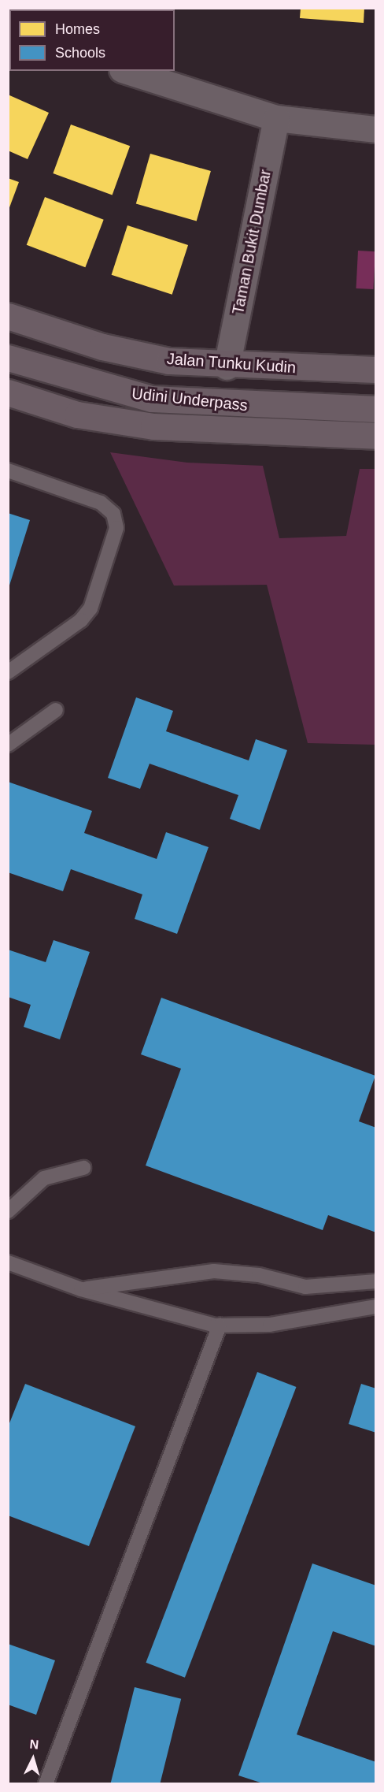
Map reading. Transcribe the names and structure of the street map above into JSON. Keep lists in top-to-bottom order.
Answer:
{
  "streets": {
    "highway": ["Jalan Tunku Kudin", "Udini Underpass"],
    "street": ["Taman Bukit Dumbar"]
  },
  "crossings": [
    ["Taman Bukit Dumbar", "Jalan Tunku Kudin"]
  ],
  "legend": ["Homes", "Schools"],
  "north": "top"
}
